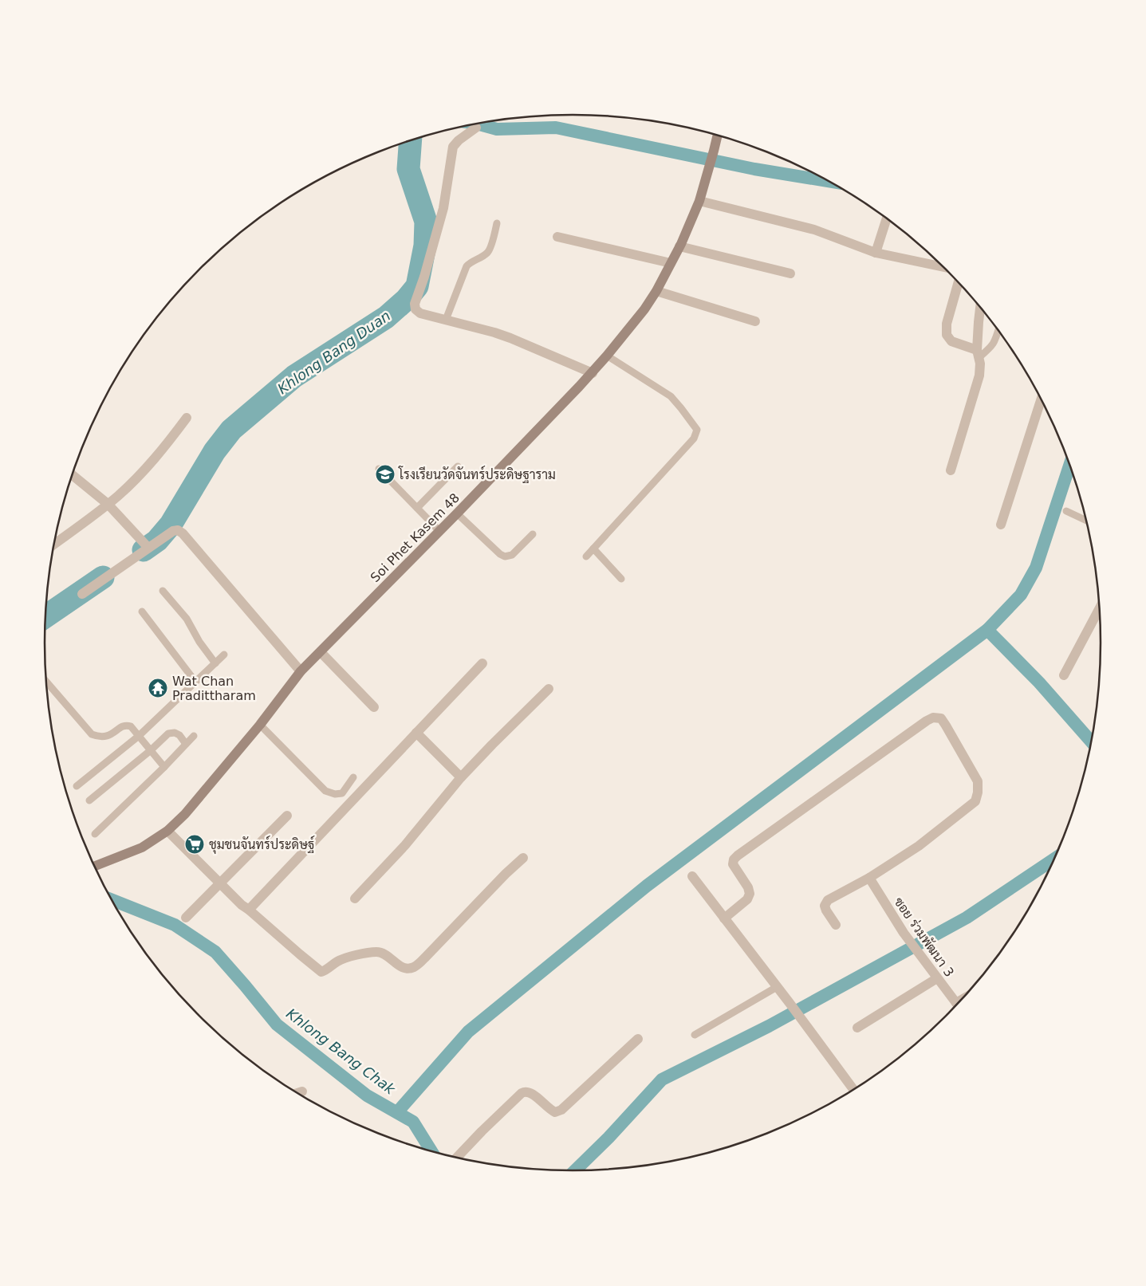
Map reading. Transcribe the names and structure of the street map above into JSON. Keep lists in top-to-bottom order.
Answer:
{
  "streets": {
    "street": ["Soi Phet Kasem 48", "ซอย ร่วมพัฒนา 3"]
  },
  "water": ["Khlong Bang Duan", "Khlong Bang Chak"],
  "places": {
    "school or university": ["โรงเรียนวัดจันทร์ประดิษฐาราม"],
    "temple": ["Wat Chan Pradittharam"],
    "supermarket": ["ชุมชนจันทร์ประดิษฐ์"]
  }
}
